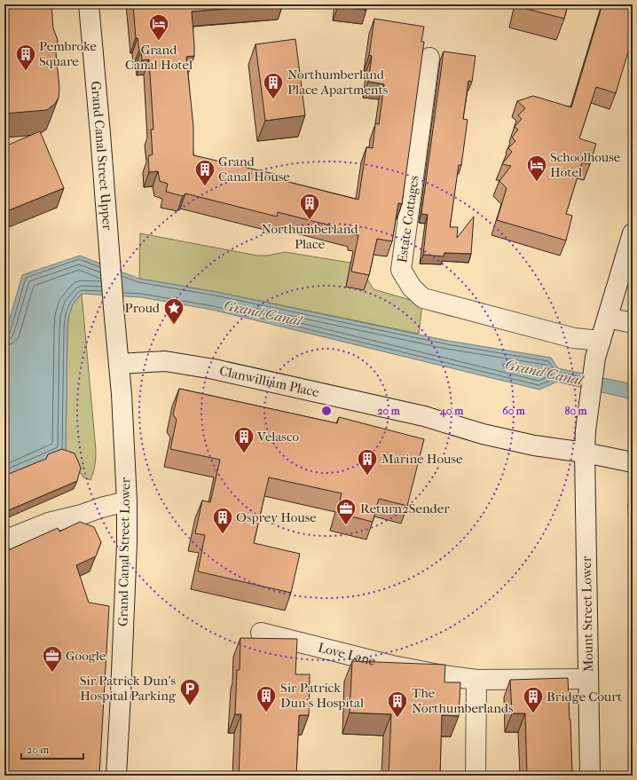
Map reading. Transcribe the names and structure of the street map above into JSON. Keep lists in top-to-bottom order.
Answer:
{
  "streets": {
    "street": [
      "Grand Canal Street Upper",
      "Estate Cottages",
      "Clanwilliam Place",
      "Grand Canal Street Lower",
      "Mount Street Lower",
      "Love Lane"
    ]
  },
  "crossings": [
    ["Grand Canal Street Upper", "Grand Canal Street Lower"],
    ["Estate Cottages", "Mount Street Lower"],
    ["Clanwilliam Place", "Grand Canal Street Lower"],
    ["Clanwilliam Place", "Mount Street Lower"],
    ["Mount Street Lower", "Love Lane"]
  ],
  "water": ["Grand Canal"],
  "places": {
    "hotel": ["Grand Canal Hotel", "Schoolhouse Hotel"],
    "building": [
      "Pembroke Square",
      "Northumberland Place Apartments",
      "Grand Canal House",
      "Northumberland Place",
      "Velasco",
      "Marine House",
      "Osprey House",
      "Sir Patrick Dun's Hospital",
      "Bridge Court",
      "The Northumberlands"
    ],
    "place": ["Proud"],
    "office": ["Return2Sender", "Google"],
    "parking": ["Sir Patrick Dun's Hospital Parking"]
  },
  "scale_bar": "20 m",
  "rings": [
    "20 m",
    "40 m",
    "60 m",
    "80 m"
  ]
}
